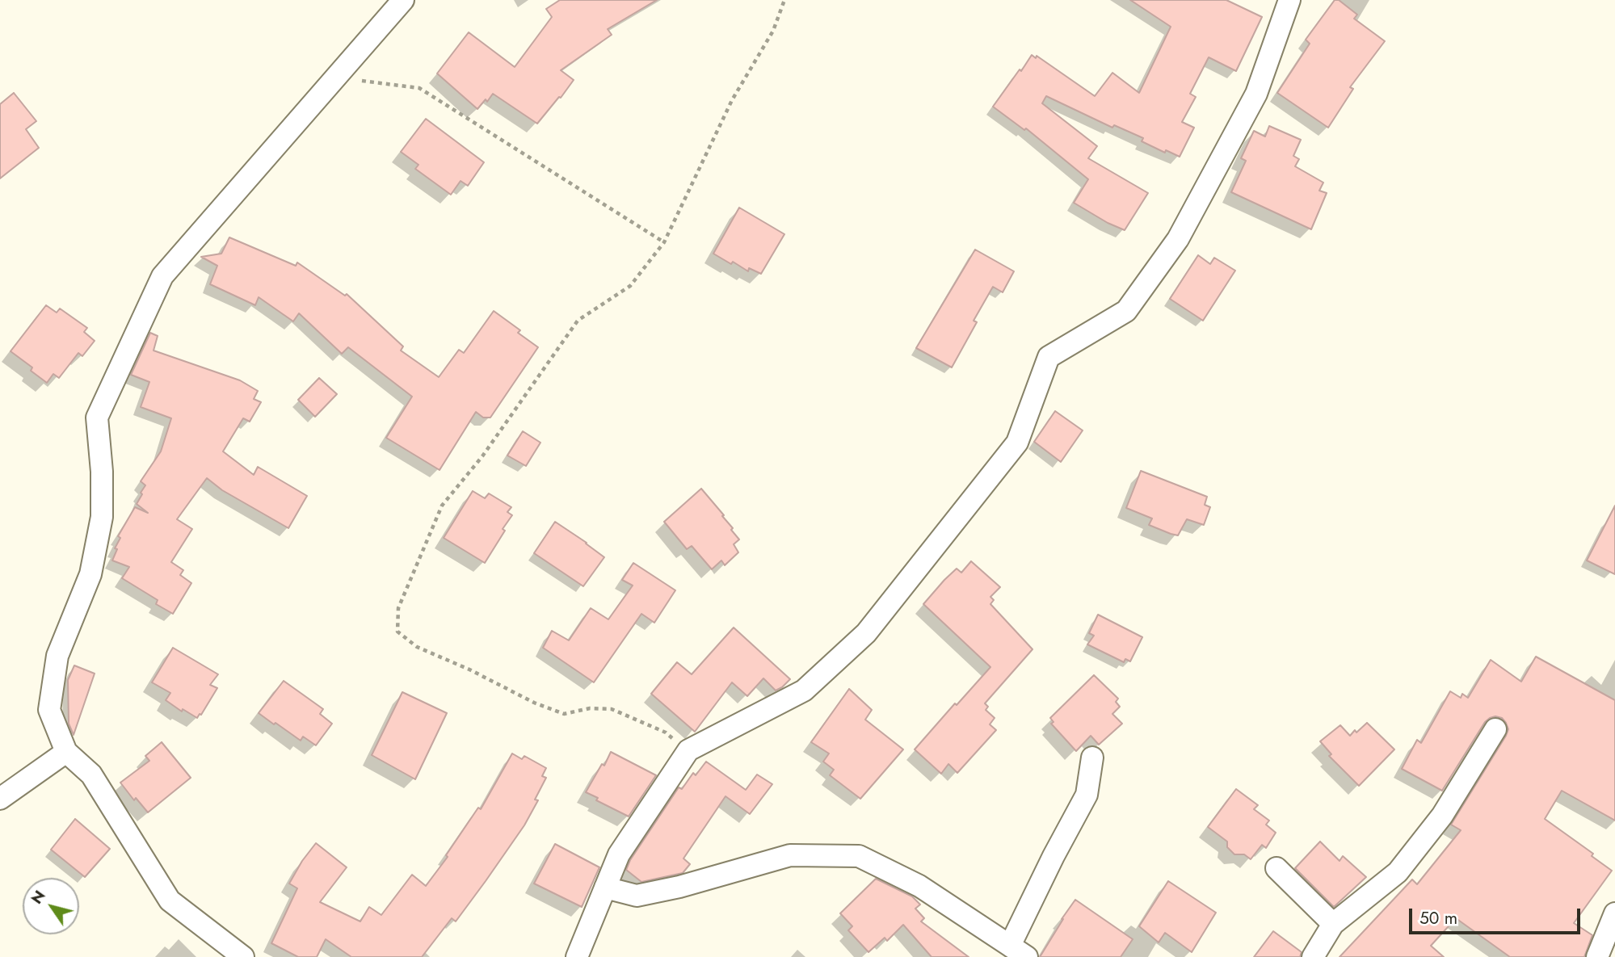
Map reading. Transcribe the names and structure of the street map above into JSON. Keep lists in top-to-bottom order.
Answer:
{
  "scale_bar": "50 m",
  "north": "top left"
}
